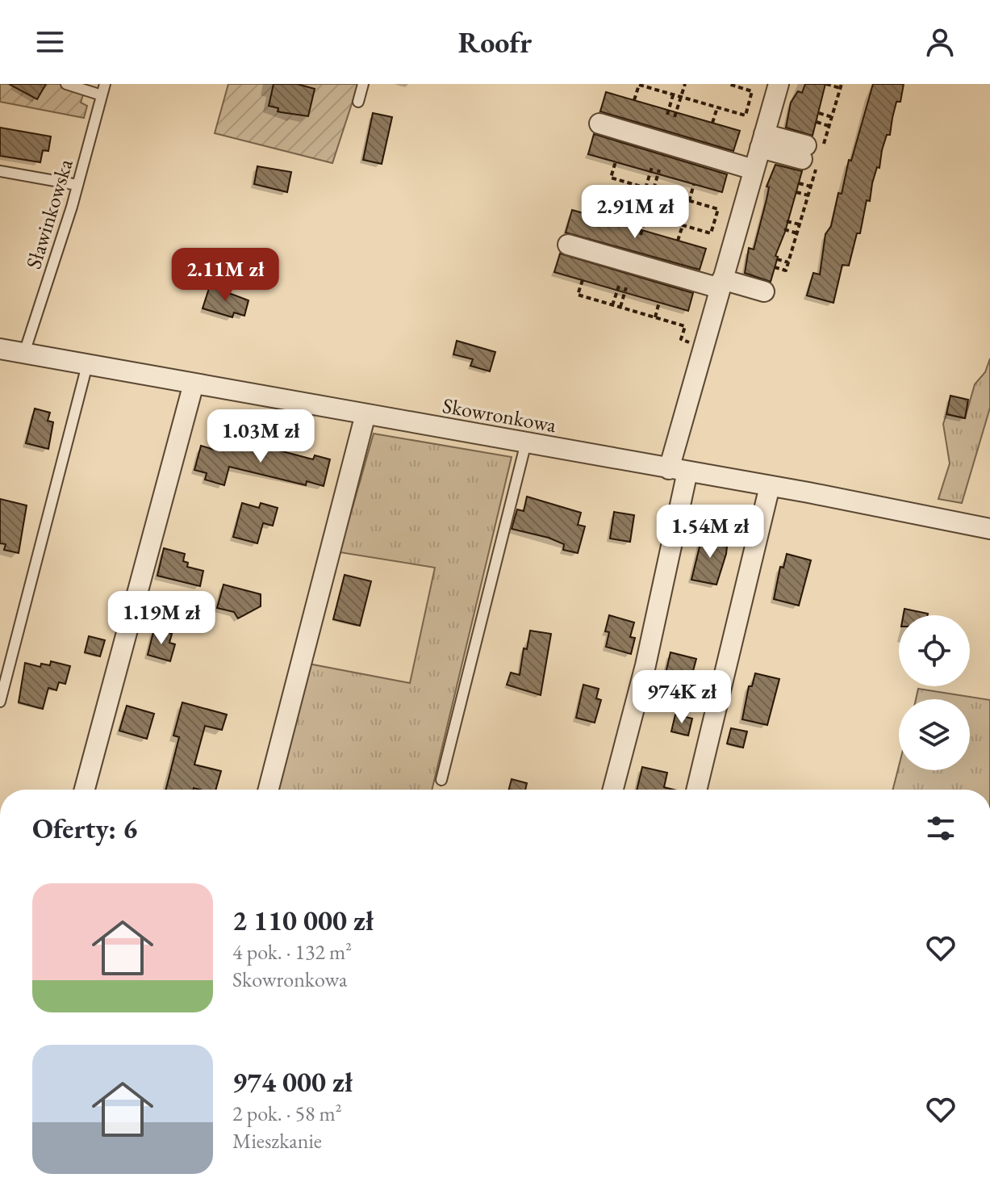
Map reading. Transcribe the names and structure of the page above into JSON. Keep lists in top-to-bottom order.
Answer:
{
  "streets": {
    "street": ["Skowronkowa"],
    "lane": ["Sławinkowska"]
  },
  "crossings": [
    ["Sławinkowska", "Skowronkowa"]
  ],
  "page": {
    "header": "Roofr",
    "price": [
      "2.91M zł",
      "2.11M zł",
      "1.03M zł",
      "1.54M zł",
      "1.19M zł",
      "974K zł"
    ],
    "heading": "Oferty: 6",
    "list": [
      {
        "name": "2 110 000 zł",
        "note": "4 pok. · 132 m² · Skowronkowa"
      },
      {
        "name": "974 000 zł",
        "note": "2 pok. · 58 m² · Mieszkanie"
      }
    ]
  }
}
